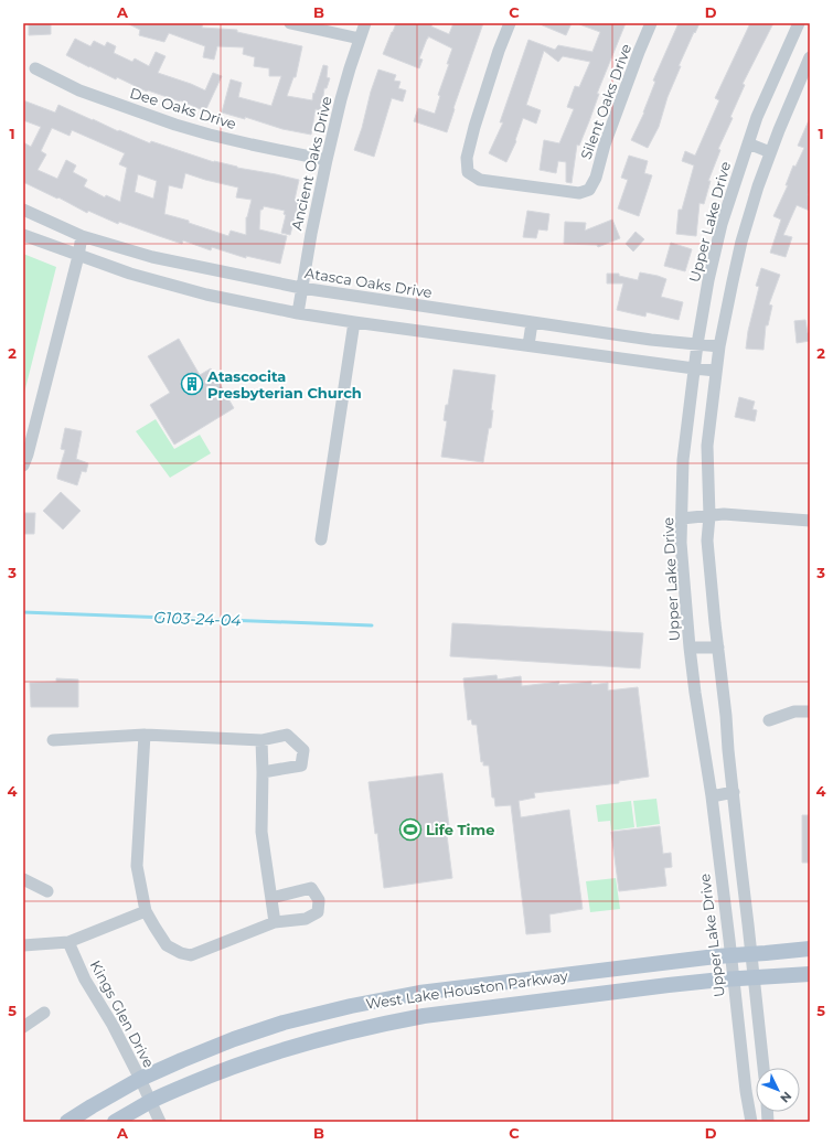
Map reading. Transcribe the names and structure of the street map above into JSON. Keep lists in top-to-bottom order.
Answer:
{
  "streets": {
    "main road": ["West Lake Houston Parkway"],
    "street": [
      "Silent Oaks Drive",
      "Dee Oaks Drive",
      "Ancient Oaks Drive",
      "Upper Lake Drive",
      "Atasca Oaks Drive",
      "Kings Glen Drive"
    ]
  },
  "crossings": [
    ["Dee Oaks Drive", "Ancient Oaks Drive"],
    ["Ancient Oaks Drive", "Atasca Oaks Drive"],
    ["Upper Lake Drive", "Atasca Oaks Drive"],
    ["Upper Lake Drive", "West Lake Houston Parkway"],
    ["West Lake Houston Parkway", "Kings Glen Drive"]
  ],
  "water": ["G103-24-04"],
  "places": {
    "building": ["Atascocita Presbyterian Church"],
    "sports": ["Life Time"]
  },
  "north": "bottom right",
  "grid": {
    "columns": [
      "A",
      "B",
      "C",
      "D"
    ],
    "rows": [
      "1",
      "2",
      "3",
      "4",
      "5"
    ]
  }
}
